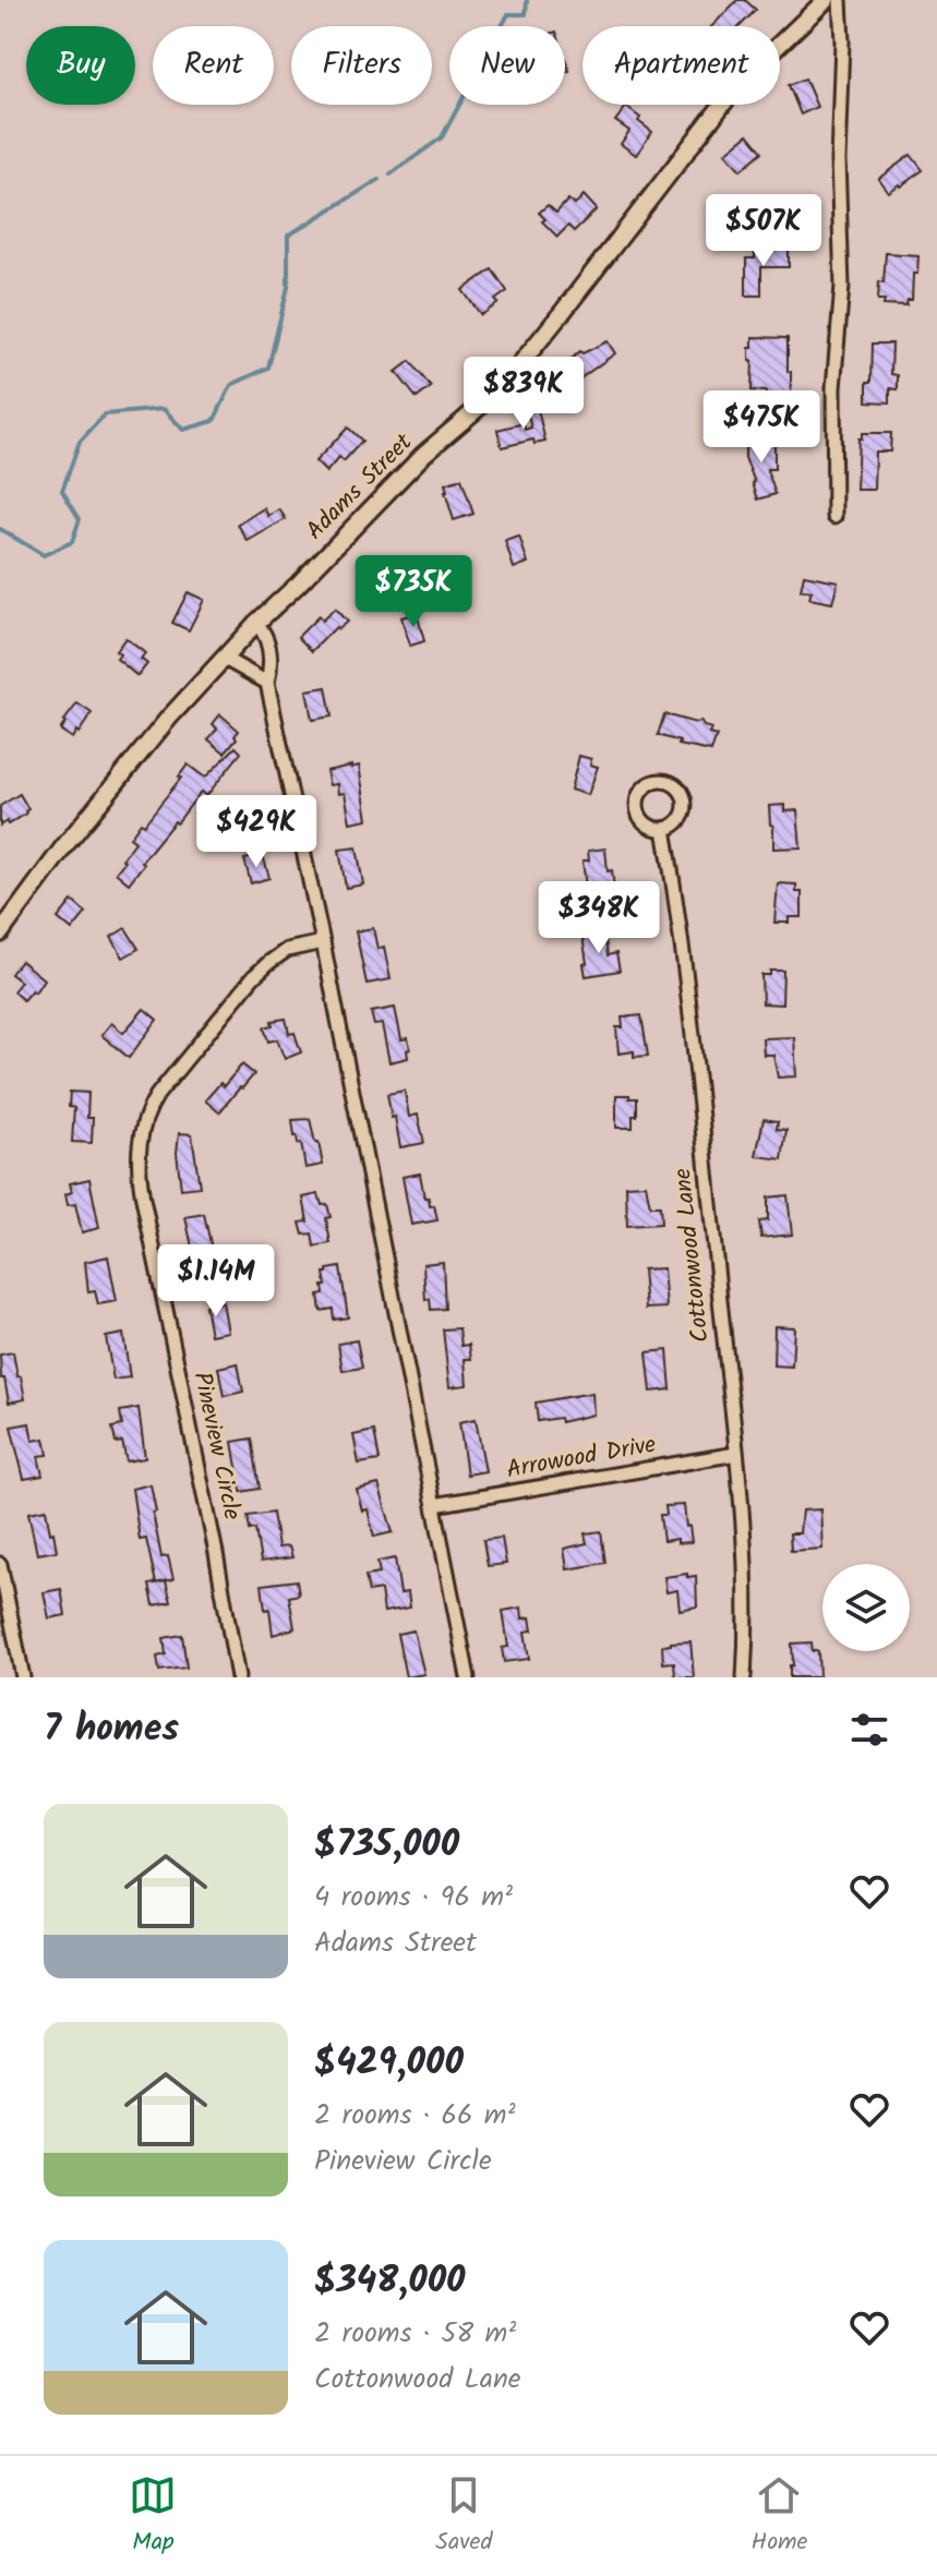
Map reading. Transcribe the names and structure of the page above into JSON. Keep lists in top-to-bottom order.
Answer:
{
  "streets": {
    "street": [
      "Adams Street",
      "Cottonwood Lane",
      "Pineview Circle",
      "Arrowood Drive"
    ]
  },
  "crossings": [
    ["Cottonwood Lane", "Arrowood Drive"]
  ],
  "page": {
    "chip": [
      "Buy",
      "Rent",
      "Filters",
      "New",
      "Apartment"
    ],
    "price": [
      "$507K",
      "$839K",
      "$475K",
      "$735K",
      "$429K",
      "$348K",
      "$1.14M"
    ],
    "heading": "7 homes",
    "list": [
      {
        "name": "$735,000",
        "note": "4 rooms · 96 m² · Adams Street"
      },
      {
        "name": "$429,000",
        "note": "2 rooms · 66 m² · Pineview Circle"
      },
      {
        "name": "$348,000",
        "note": "2 rooms · 58 m² · Cottonwood Lane"
      }
    ],
    "tabs": ["Map", "Saved", "Home"]
  }
}
